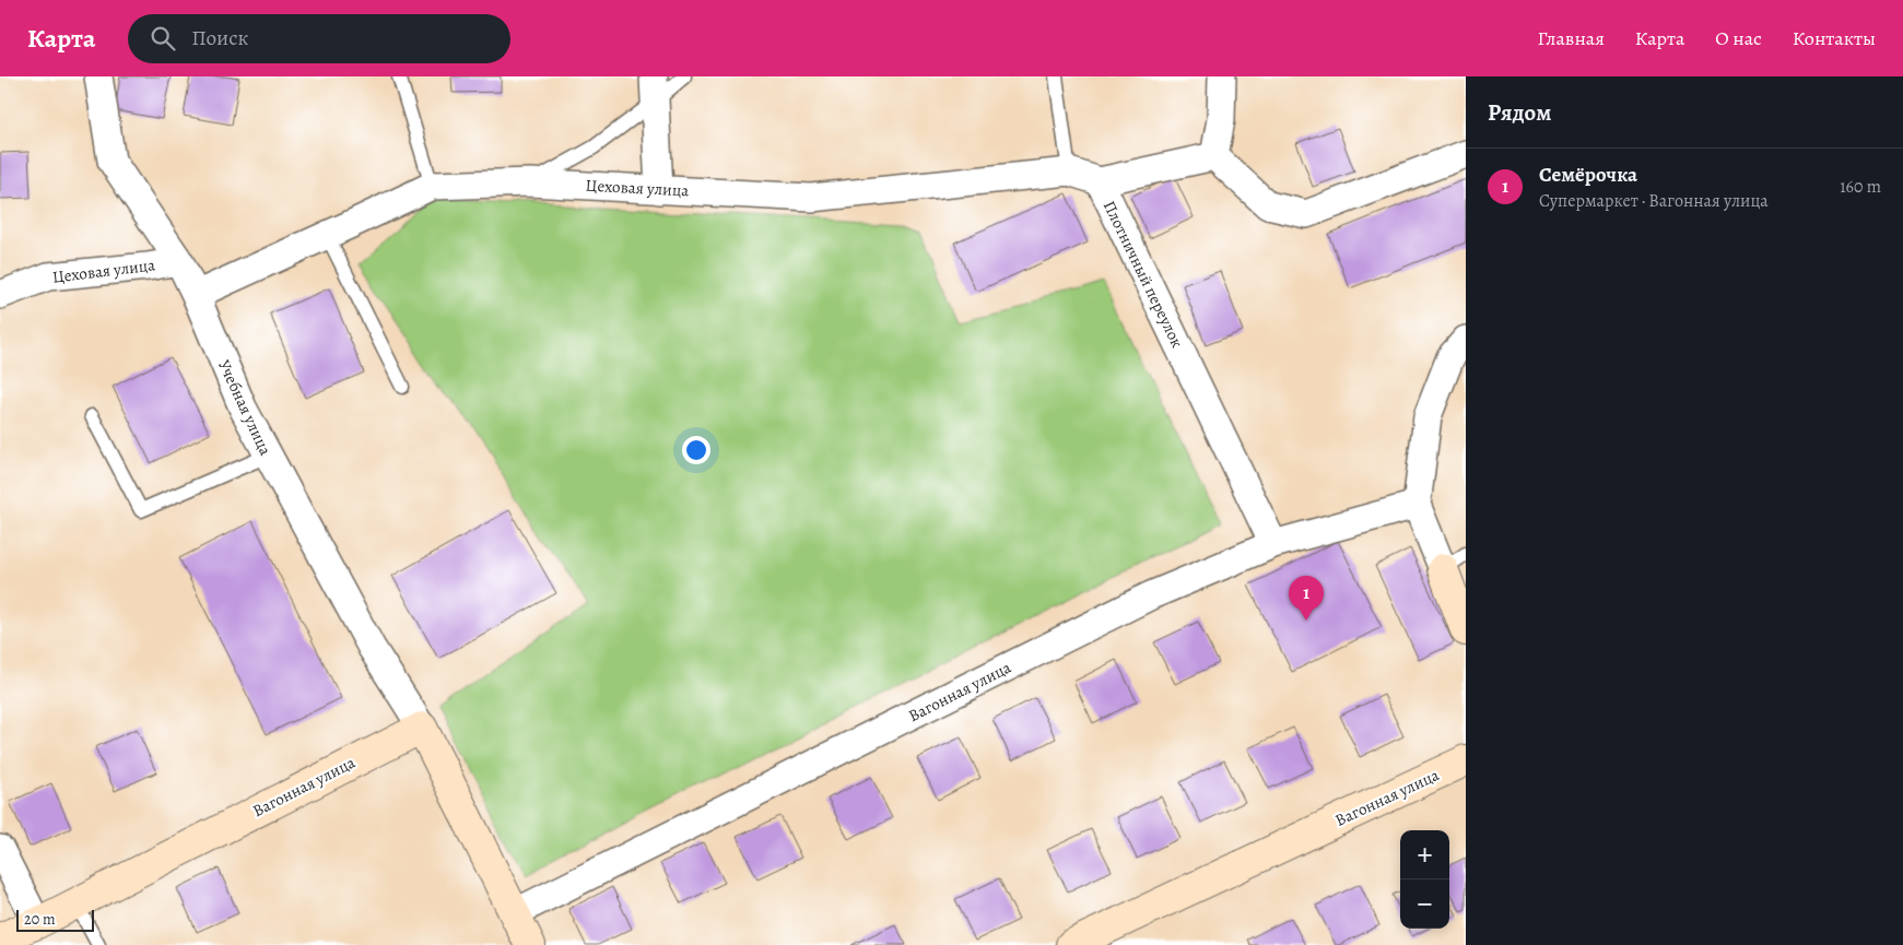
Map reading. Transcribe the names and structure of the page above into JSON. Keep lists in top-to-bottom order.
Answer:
{
  "streets": {
    "street": [
      "Цеховая улица",
      "Плотничный переулок",
      "Учебная улица",
      "Вагонная улица"
    ]
  },
  "crossings": [
    ["Цеховая улица", "Плотничный переулок"],
    ["Цеховая улица", "Учебная улица"],
    ["Плотничный переулок", "Вагонная улица"],
    ["Учебная улица", "Вагонная улица"]
  ],
  "scale_bar": "20 m",
  "page": {
    "header": "Карта",
    "search": "Поиск",
    "nav": [
      "Главная",
      "Карта",
      "О нас",
      "Контакты"
    ],
    "heading": "Рядом",
    "list": [
      {
        "mark": "1",
        "name": "Семёрочка",
        "note": "Супермаркет · Вагонная улица",
        "value": "160 m"
      }
    ],
    "pins": "1",
    "map_buttons": ["+", "−"],
    "scale": "20 m"
  }
}
